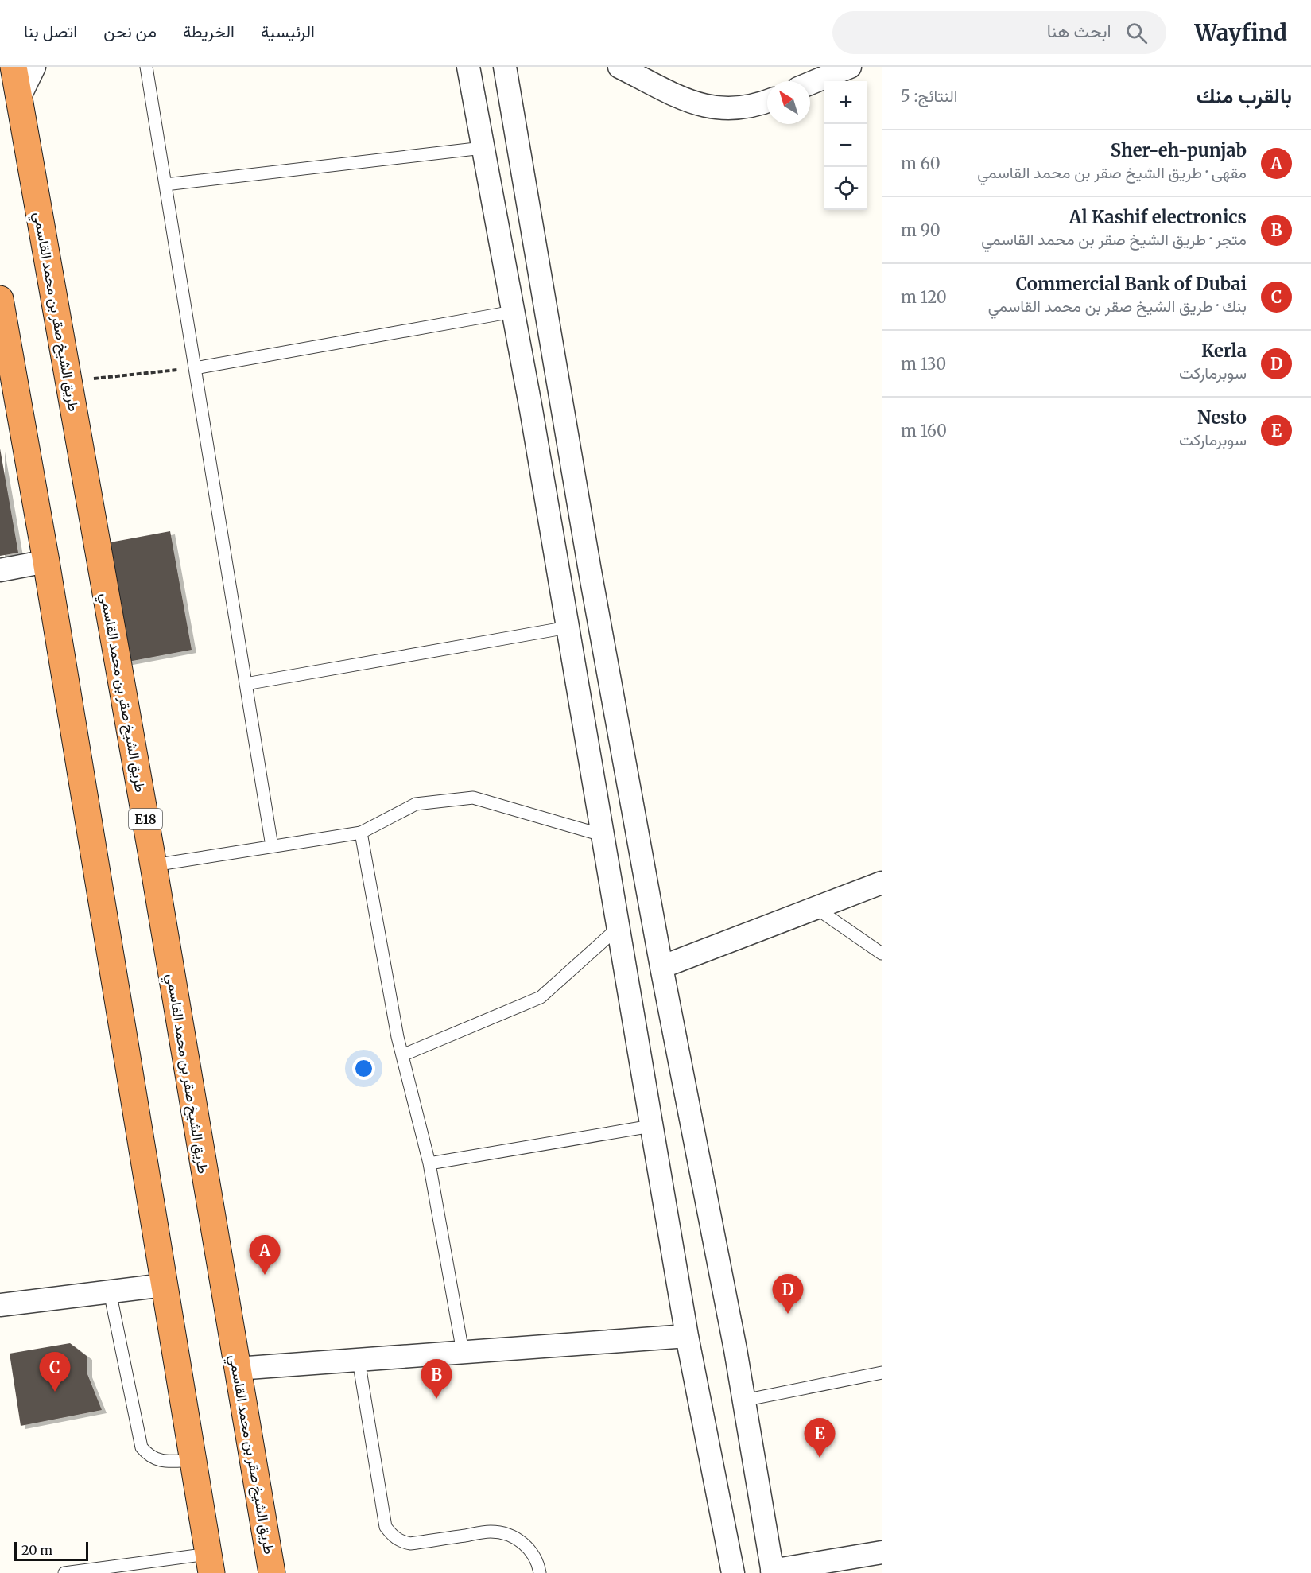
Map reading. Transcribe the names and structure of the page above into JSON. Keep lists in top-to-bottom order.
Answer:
{
  "streets": {
    "highway": ["طريق الشيخ صقر بن محمد القاسمي", "E18"]
  },
  "scale_bar": "20 m",
  "north": "top left",
  "page": {
    "header": "Wayfind",
    "search": "ابحث هنا",
    "nav": [
      "الرئيسية",
      "الخريطة",
      "من نحن",
      "اتصل بنا"
    ],
    "heading": ["بالقرب منك", "النتائج: 5"],
    "map_buttons": ["+", "−"],
    "list": [
      {
        "mark": "A",
        "name": "Sher-eh-punjab",
        "note": "مقهى · طريق الشيخ صقر بن محمد القاسمي",
        "value": "60 m"
      },
      {
        "mark": "B",
        "name": "Al Kashif electronics",
        "note": "متجر · طريق الشيخ صقر بن محمد القاسمي",
        "value": "90 m"
      },
      {
        "mark": "C",
        "name": "Commercial Bank of Dubai",
        "note": "بنك · طريق الشيخ صقر بن محمد القاسمي",
        "value": "120 m"
      },
      {
        "mark": "D",
        "name": "Kerla",
        "note": "سوبرماركت",
        "value": "130 m"
      },
      {
        "mark": "E",
        "name": "Nesto",
        "note": "سوبرماركت",
        "value": "160 m"
      }
    ],
    "pins": [
      "A",
      "D",
      "C",
      "B",
      "E"
    ],
    "scale": "20 m"
  }
}
